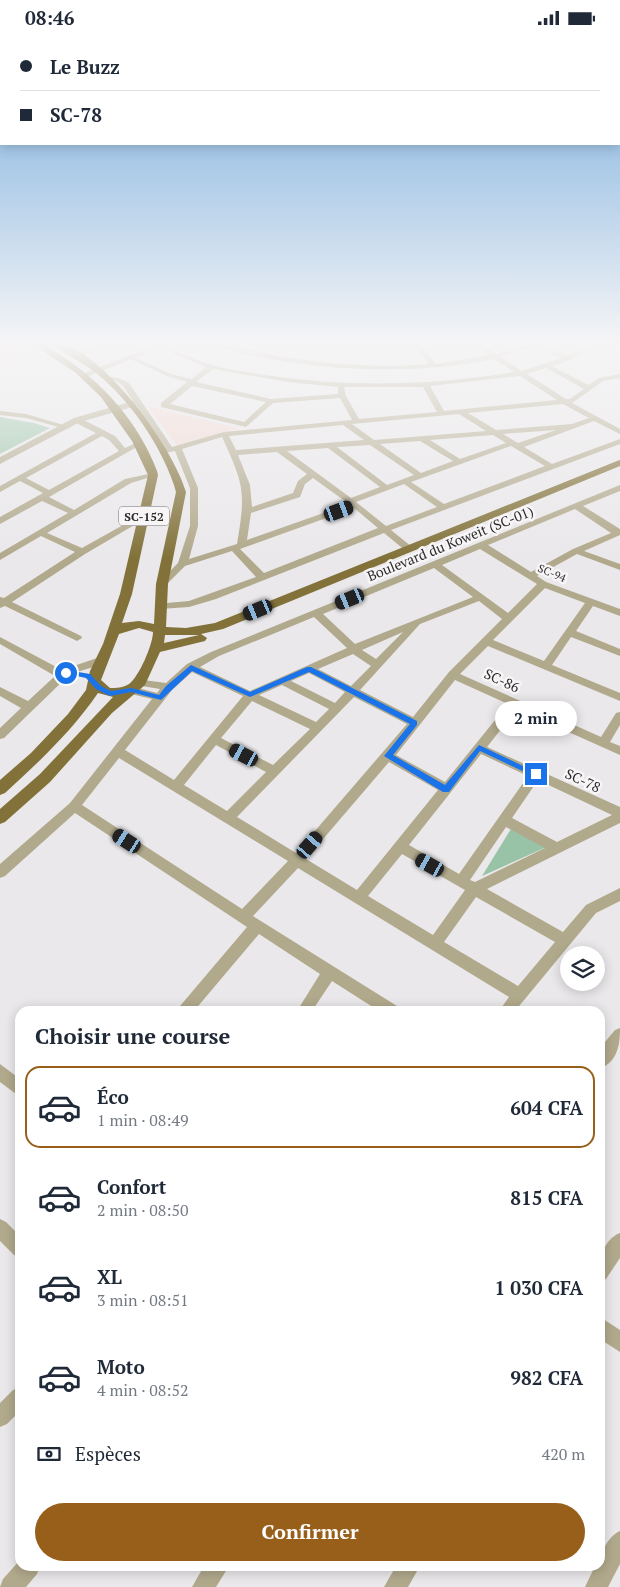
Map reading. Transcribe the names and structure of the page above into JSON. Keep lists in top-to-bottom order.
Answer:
{
  "streets": {
    "main road": ["SC-152"],
    "street": [
      "Boulevard du Koweit (SC-01)",
      "SC-94",
      "SC-86",
      "SC-78"
    ]
  },
  "crossings": [
    ["Boulevard du Koweit (SC-01)", "SC-94"]
  ],
  "page": {
    "status": "08:46",
    "banner": ["Le Buzz", "SC-78"],
    "bubble": "2 min",
    "heading": "Choisir une course",
    "list": [
      {
        "name": "Éco",
        "note": "1 min · 08:49",
        "value": "604 CFA"
      },
      {
        "name": "Confort",
        "note": "2 min · 08:50",
        "value": "815 CFA"
      },
      {
        "name": "XL",
        "note": "3 min · 08:51",
        "value": "1 030 CFA"
      },
      {
        "name": "Moto",
        "note": "4 min · 08:52",
        "value": "982 CFA"
      }
    ],
    "pay": ["Espèces", "420 m"],
    "buttons": "Confirmer"
  }
}
